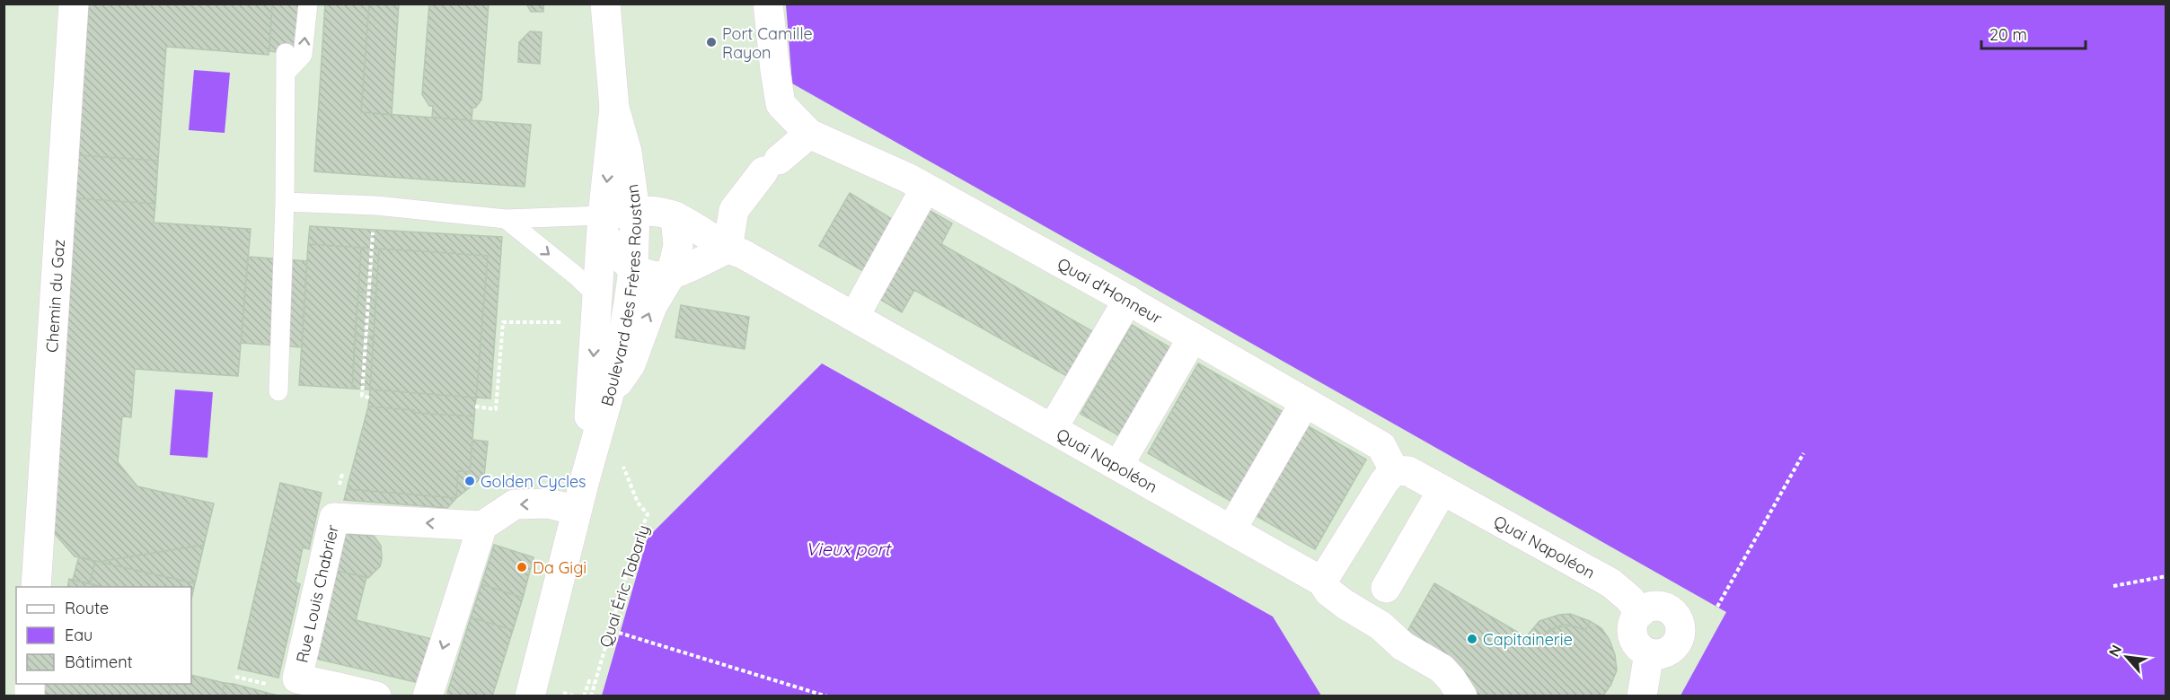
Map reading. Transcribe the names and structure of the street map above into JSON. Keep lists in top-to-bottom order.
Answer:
{
  "streets": {
    "street": [
      "Quai d'Honneur",
      "Boulevard des Frères Roustan",
      "Chemin du Gaz",
      "Quai Napoléon",
      "Rue Louis Chabrier"
    ],
    "path": ["Quai Éric Tabarly"]
  },
  "crossings": [
    ["Quai d'Honneur", "Quai Napoléon"]
  ],
  "water": ["Vieux port"],
  "places": [
    "Port Camille Rayon",
    "Golden Cycles",
    "Da Gigi",
    "Capitainerie"
  ],
  "legend": ["Route", "Eau", "Bâtiment"],
  "scale_bar": "20 m",
  "north": "top left"
}
